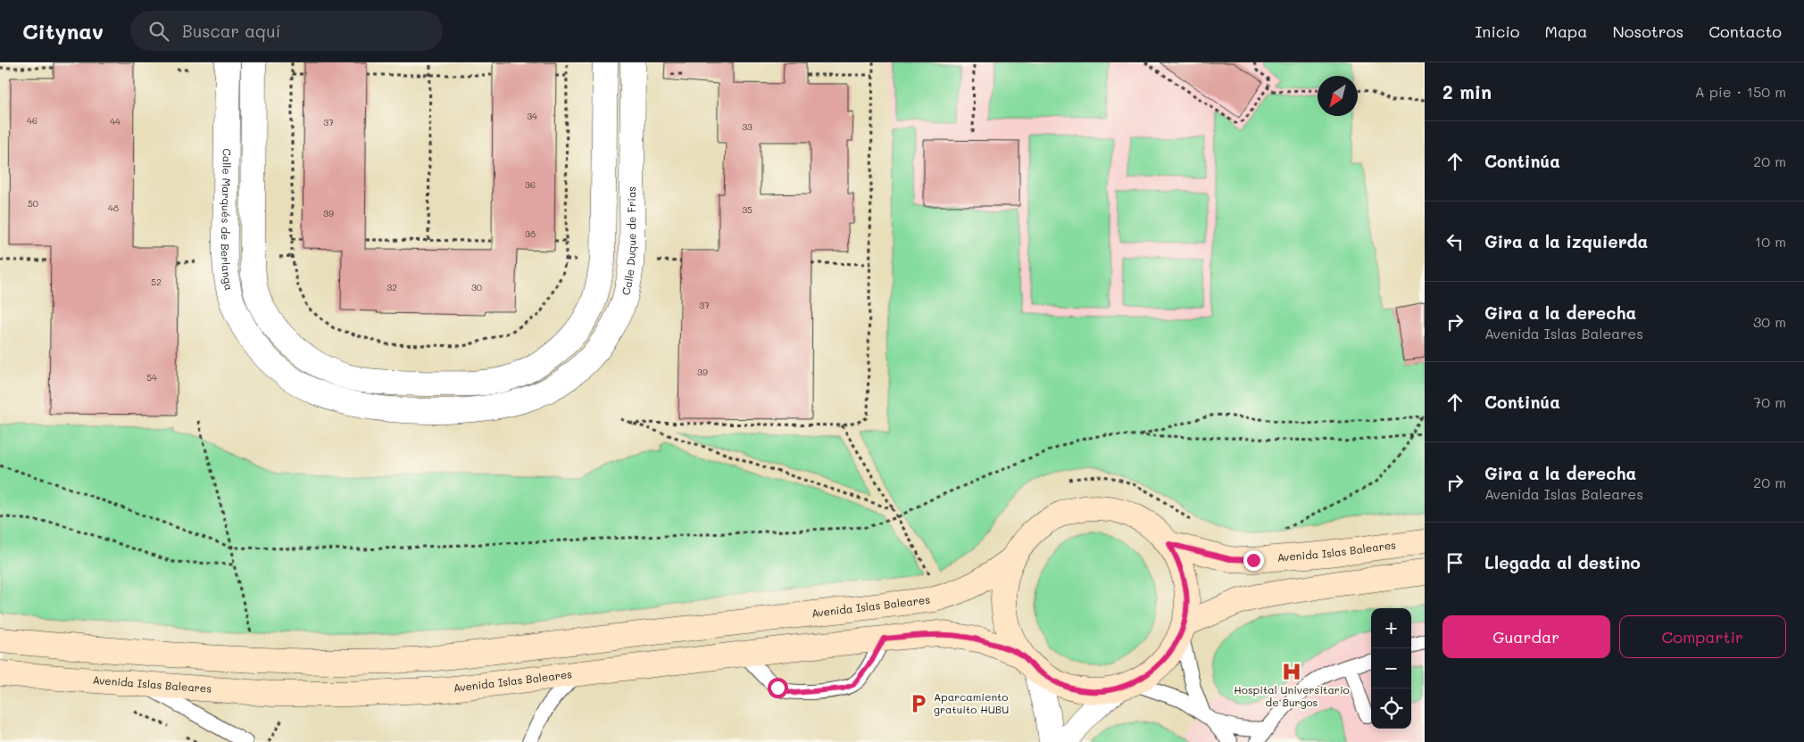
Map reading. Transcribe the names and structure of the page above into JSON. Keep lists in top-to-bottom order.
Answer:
{
  "streets": {
    "main road": ["Avenida Islas Baleares"],
    "street": ["Calle Marqués de Berlanga", "Calle Duque de Frías"]
  },
  "crossings": [
    ["Calle Marqués de Berlanga", "Calle Duque de Frías"]
  ],
  "places": {
    "hospital": ["Hospital Universitario de Burgos"],
    "parking": ["Aparcamiento gratuito HUBU"]
  },
  "house_numbers": [
    "34",
    "46",
    "44",
    "37",
    "33",
    "36",
    "50",
    "48",
    "35",
    "39",
    "38",
    "52",
    "32",
    "30",
    "37",
    "39",
    "54"
  ],
  "north": "bottom left",
  "page": {
    "header": "Citynav",
    "search": "Buscar aquí",
    "nav": [
      "Inicio",
      "Mapa",
      "Nosotros",
      "Contacto"
    ],
    "heading": ["2 min", "A pie · 150 m"],
    "list": [
      ["Continúa", "20 m"],
      ["Gira a la izquierda", "10 m"],
      ["Gira a la derecha", "Avenida Islas Baleares", "30 m"],
      ["Continúa", "70 m"],
      ["Gira a la derecha", "Avenida Islas Baleares", "20 m"],
      "Llegada al destino"
    ],
    "buttons": ["Guardar", "Compartir"],
    "map_buttons": ["+", "−"]
  }
}
